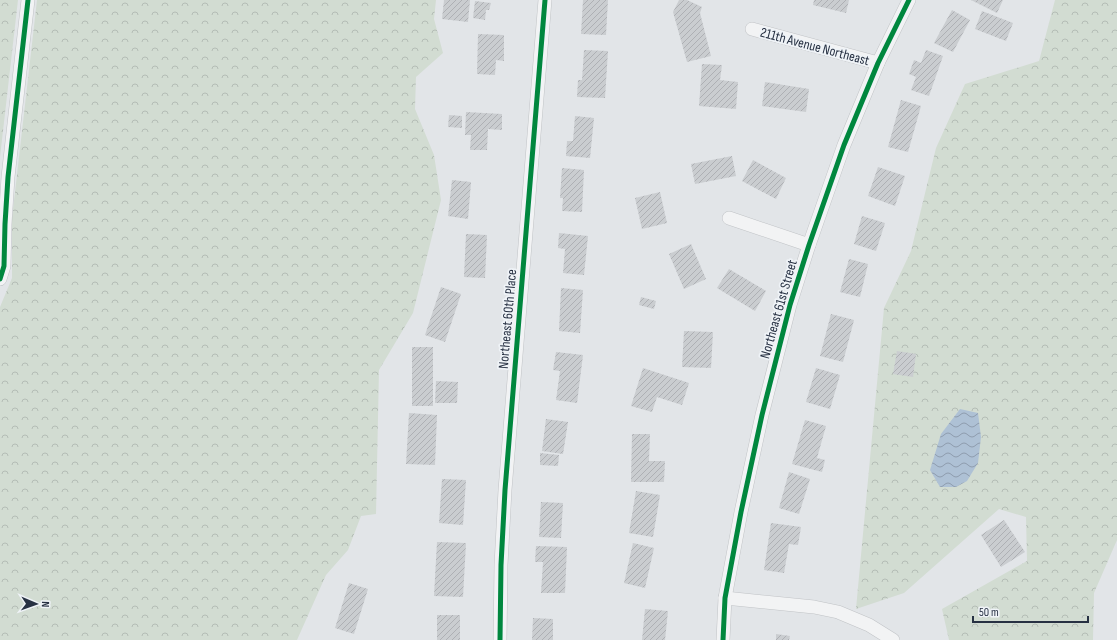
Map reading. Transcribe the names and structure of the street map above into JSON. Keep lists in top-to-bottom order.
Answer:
{
  "streets": {
    "street": ["211th Avenue Northeast", "Northeast 61st Street", "Northeast 60th Place"]
  },
  "crossings": [
    ["211th Avenue Northeast", "Northeast 61st Street"]
  ],
  "scale_bar": "50 m",
  "north": "right"
}
